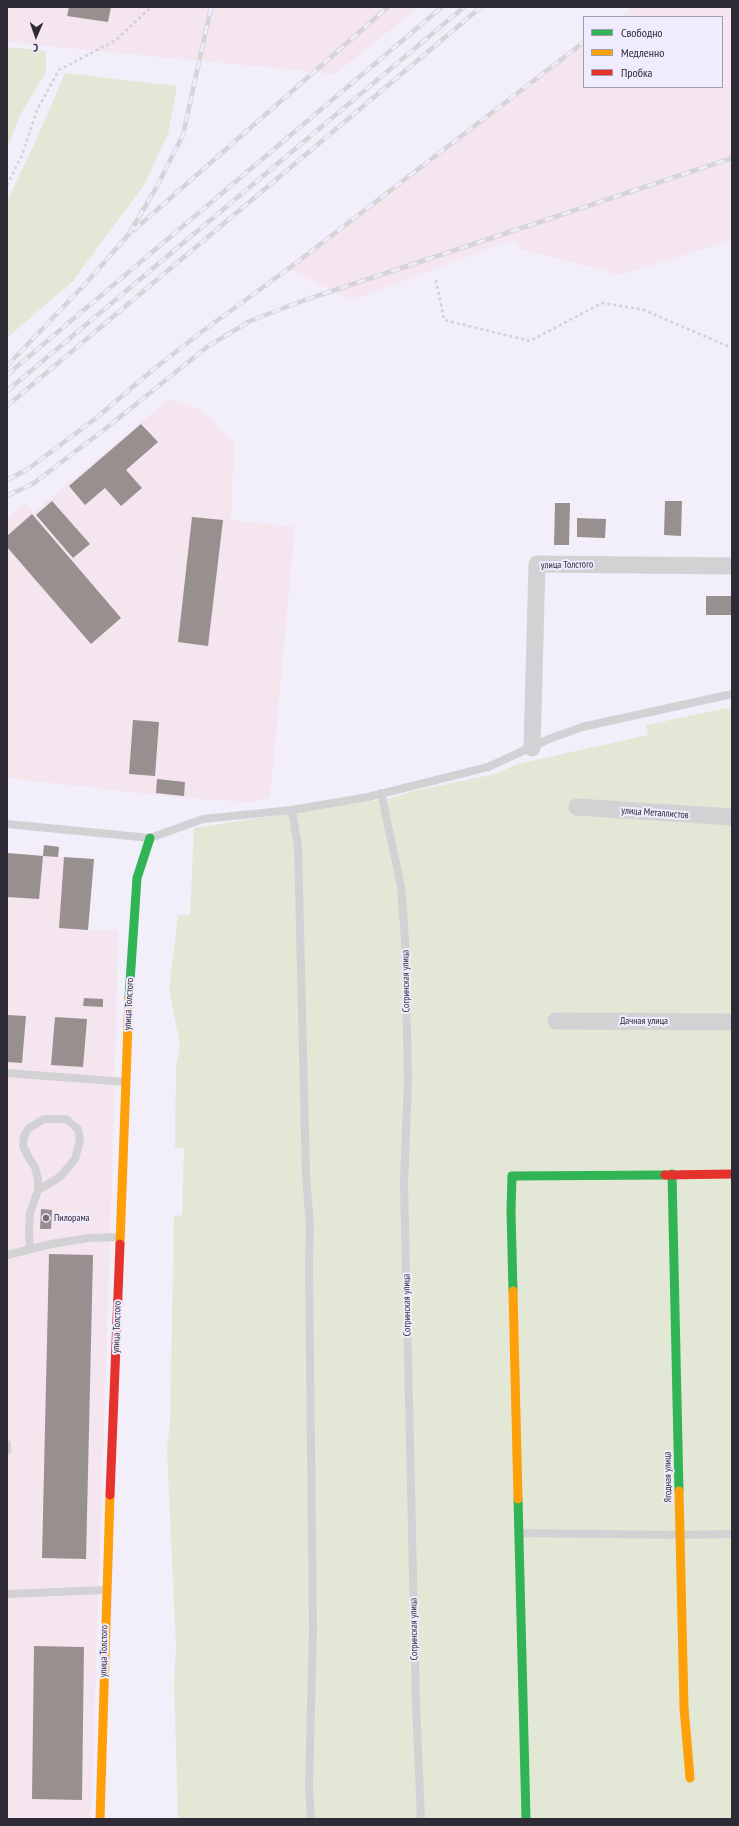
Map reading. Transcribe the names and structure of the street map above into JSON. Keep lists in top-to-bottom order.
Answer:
{
  "streets": {
    "street": [
      "улица Толстого",
      "улица Металлистов",
      "Дачная улица",
      "Ягодная улица"
    ],
    "lane": ["Согринская улица"]
  },
  "places": ["Пилорама"],
  "legend": ["Свободно", "Медленно", "Пробка"],
  "north": "bottom"
}
